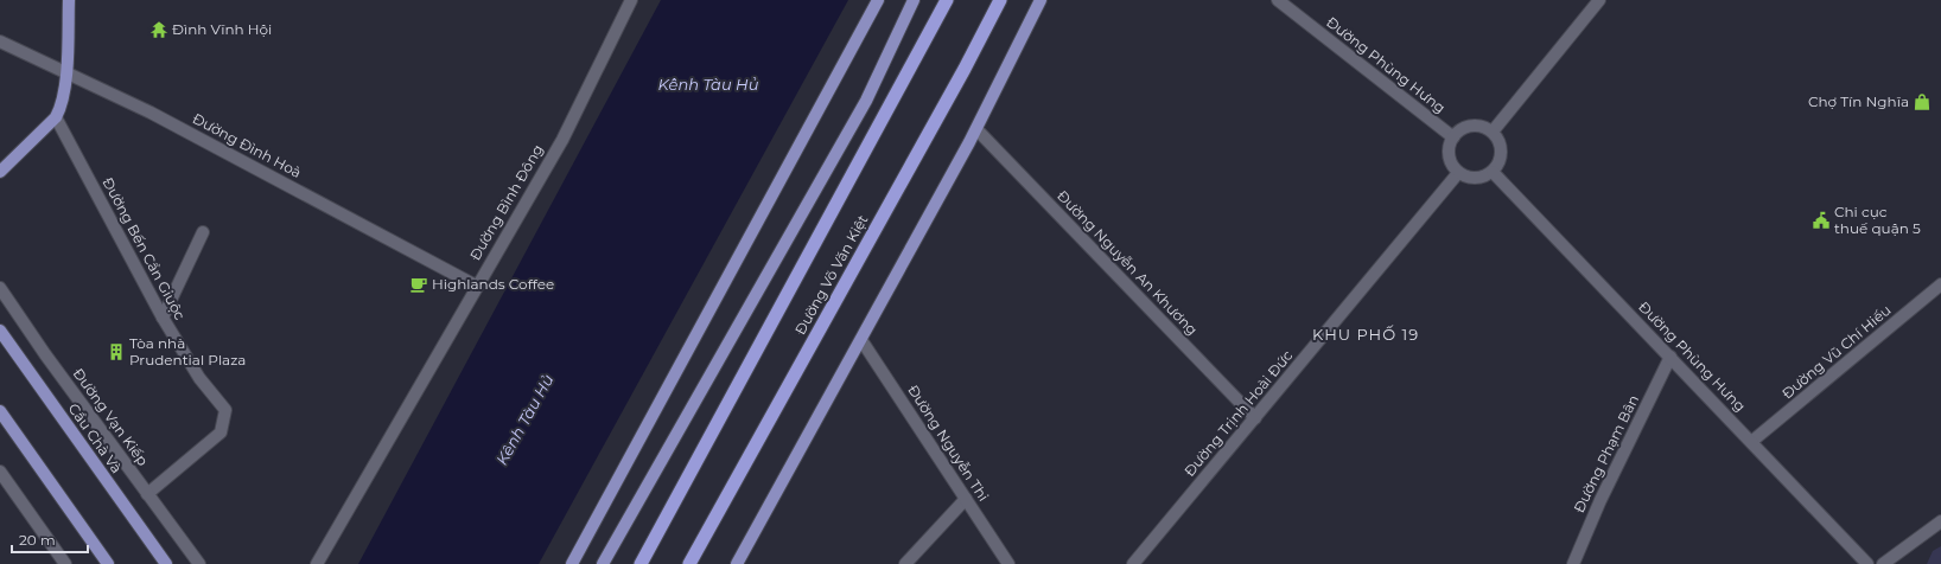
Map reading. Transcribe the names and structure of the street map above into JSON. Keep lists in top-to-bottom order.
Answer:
{
  "streets": {
    "highway": ["Đường Võ Văn Kiệt"],
    "main road": ["Cầu Chà Và"],
    "street": [
      "Đường Phùng Hưng",
      "Đường Đình Hoà",
      "Đường Bình Đông",
      "Đường Bến Cần Giuộc",
      "Đường Nguyễn An Khương",
      "Đường Vũ Chí Hiếu",
      "Đường Trịnh Hoài Đức",
      "Đường Vạn Kiếp",
      "Đường Nguyễn Thi",
      "Đường Phạm Bân"
    ]
  },
  "crossings": [
    ["Đường Phùng Hưng", "Đường Vũ Chí Hiếu"],
    ["Đường Phùng Hưng", "Đường Trịnh Hoài Đức"],
    ["Đường Phùng Hưng", "Đường Phạm Bân"],
    ["Đường Đình Hoà", "Đường Bình Đông"],
    ["Đường Bến Cần Giuộc", "Đường Vạn Kiếp"],
    ["Đường Nguyễn An Khương", "Đường Trịnh Hoài Đức"]
  ],
  "districts": ["KHU PHỐ 19"],
  "water": ["Kênh Tàu Hủ"],
  "places": {
    "temple": ["Đình Vĩnh Hội"],
    "shop": ["Chợ Tín Nghĩa"],
    "public building": ["Chi cục thuế quận 5"],
    "cafe": ["Highlands Coffee"],
    "building": ["Tòa nhà Prudential Plaza"]
  },
  "scale_bar": "20 m"
}
